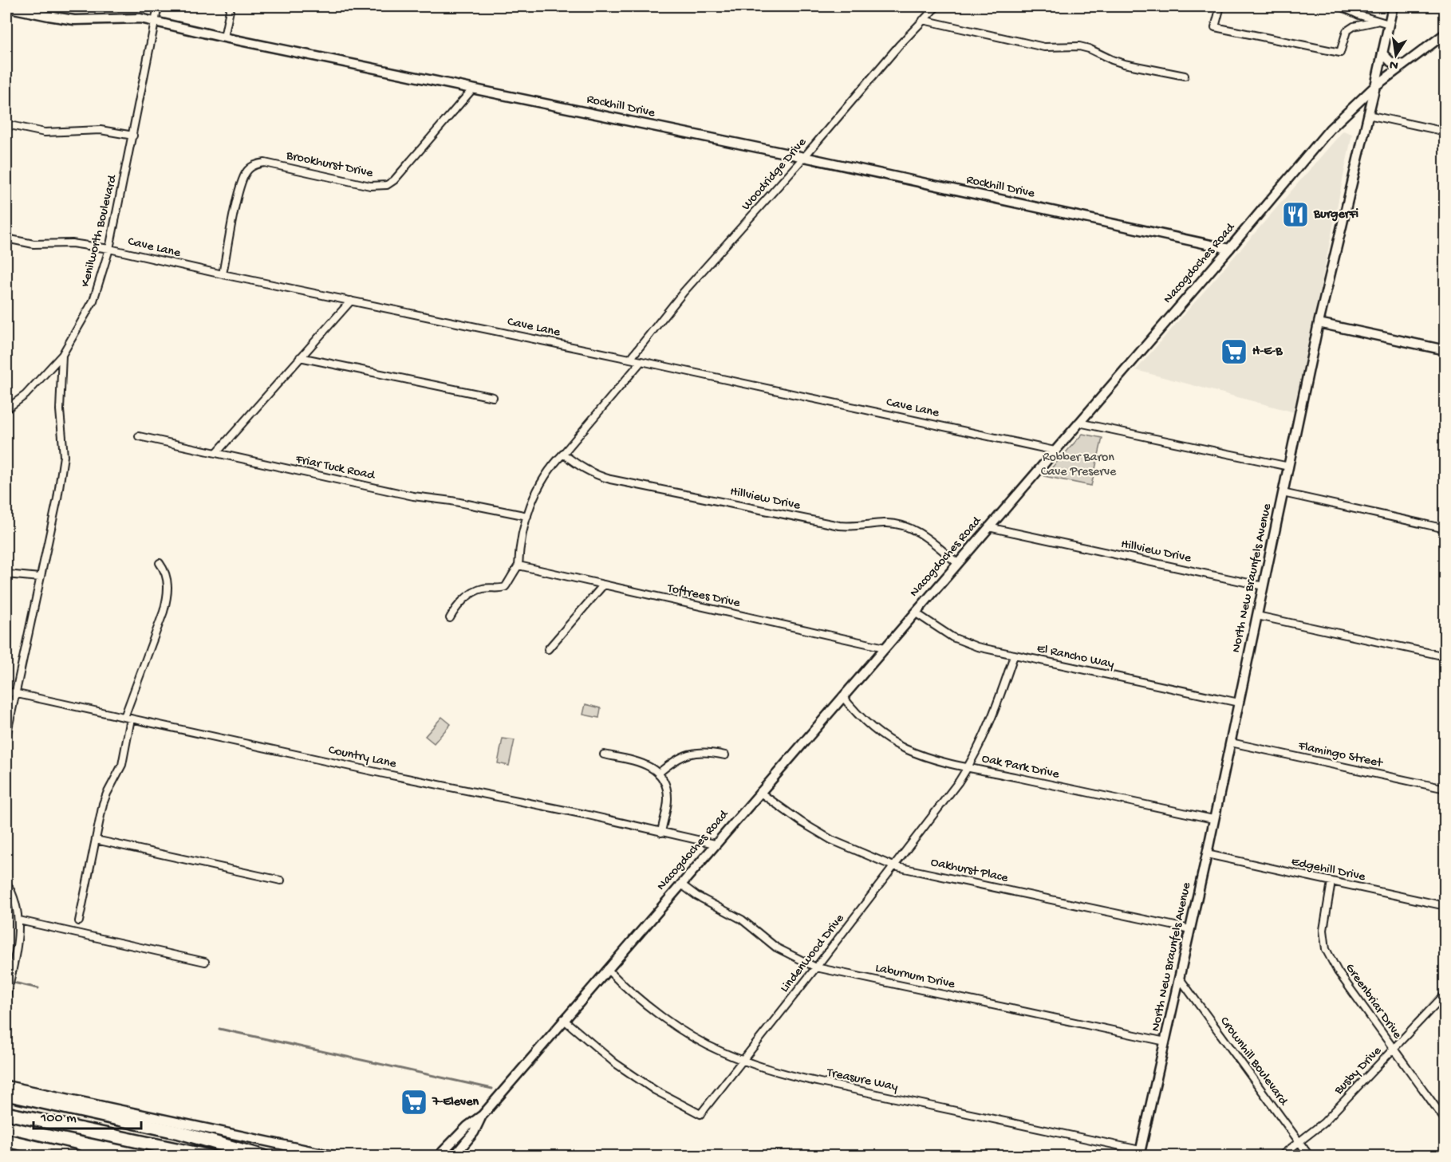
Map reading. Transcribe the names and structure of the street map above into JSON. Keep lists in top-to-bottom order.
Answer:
{
  "streets": {
    "street": [
      "Rockhill Drive",
      "Brookhurst Drive",
      "Woodridge Drive",
      "Kenilworth Boulevard",
      "Cave Lane",
      "Nacogdoches Road",
      "Friar Tuck Road",
      "Hillview Drive",
      "North New Braunfels Avenue",
      "Toftrees Drive",
      "El Rancho Way",
      "Flamingo Street",
      "Country Lane",
      "Oak Park Drive",
      "Edgehill Drive",
      "Oakhurst Place",
      "Lindenwood Drive",
      "Laburnum Drive",
      "Greenbriar Drive",
      "Crownhill Boulevard",
      "Busby Drive",
      "Treasure Way"
    ]
  },
  "crossings": [
    ["Rockhill Drive", "Brookhurst Drive"],
    ["Rockhill Drive", "Woodridge Drive"],
    ["Rockhill Drive", "Kenilworth Boulevard"],
    ["Rockhill Drive", "Nacogdoches Road"],
    ["Brookhurst Drive", "Cave Lane"],
    ["Woodridge Drive", "Cave Lane"],
    ["Kenilworth Boulevard", "Cave Lane"],
    ["Kenilworth Boulevard", "Country Lane"],
    ["Cave Lane", "Nacogdoches Road"],
    ["Nacogdoches Road", "Hillview Drive"],
    ["Nacogdoches Road", "North New Braunfels Avenue"],
    ["Nacogdoches Road", "Toftrees Drive"],
    ["Nacogdoches Road", "El Rancho Way"],
    ["Nacogdoches Road", "Country Lane"],
    ["Nacogdoches Road", "Oak Park Drive"],
    ["Nacogdoches Road", "Oakhurst Place"],
    ["Nacogdoches Road", "Lindenwood Drive"],
    ["Nacogdoches Road", "Laburnum Drive"],
    ["Nacogdoches Road", "Treasure Way"],
    ["Hillview Drive", "North New Braunfels Avenue"],
    ["North New Braunfels Avenue", "El Rancho Way"],
    ["North New Braunfels Avenue", "Flamingo Street"],
    ["North New Braunfels Avenue", "Oak Park Drive"],
    ["North New Braunfels Avenue", "Edgehill Drive"],
    ["North New Braunfels Avenue", "Oakhurst Place"],
    ["North New Braunfels Avenue", "Laburnum Drive"],
    ["North New Braunfels Avenue", "Crownhill Boulevard"],
    ["North New Braunfels Avenue", "Treasure Way"],
    ["El Rancho Way", "Lindenwood Drive"],
    ["Oak Park Drive", "Lindenwood Drive"],
    ["Edgehill Drive", "Greenbriar Drive"],
    ["Oakhurst Place", "Lindenwood Drive"],
    ["Lindenwood Drive", "Laburnum Drive"],
    ["Lindenwood Drive", "Treasure Way"],
    ["Greenbriar Drive", "Busby Drive"],
    ["Crownhill Boulevard", "Busby Drive"]
  ],
  "parks": ["Robber Baron Cave Preserve"],
  "places": {
    "restaurant": ["BurgerFi"],
    "supermarket": ["H-E-B", "7-Eleven"]
  },
  "scale_bar": "100 m",
  "north": "bottom"
}
